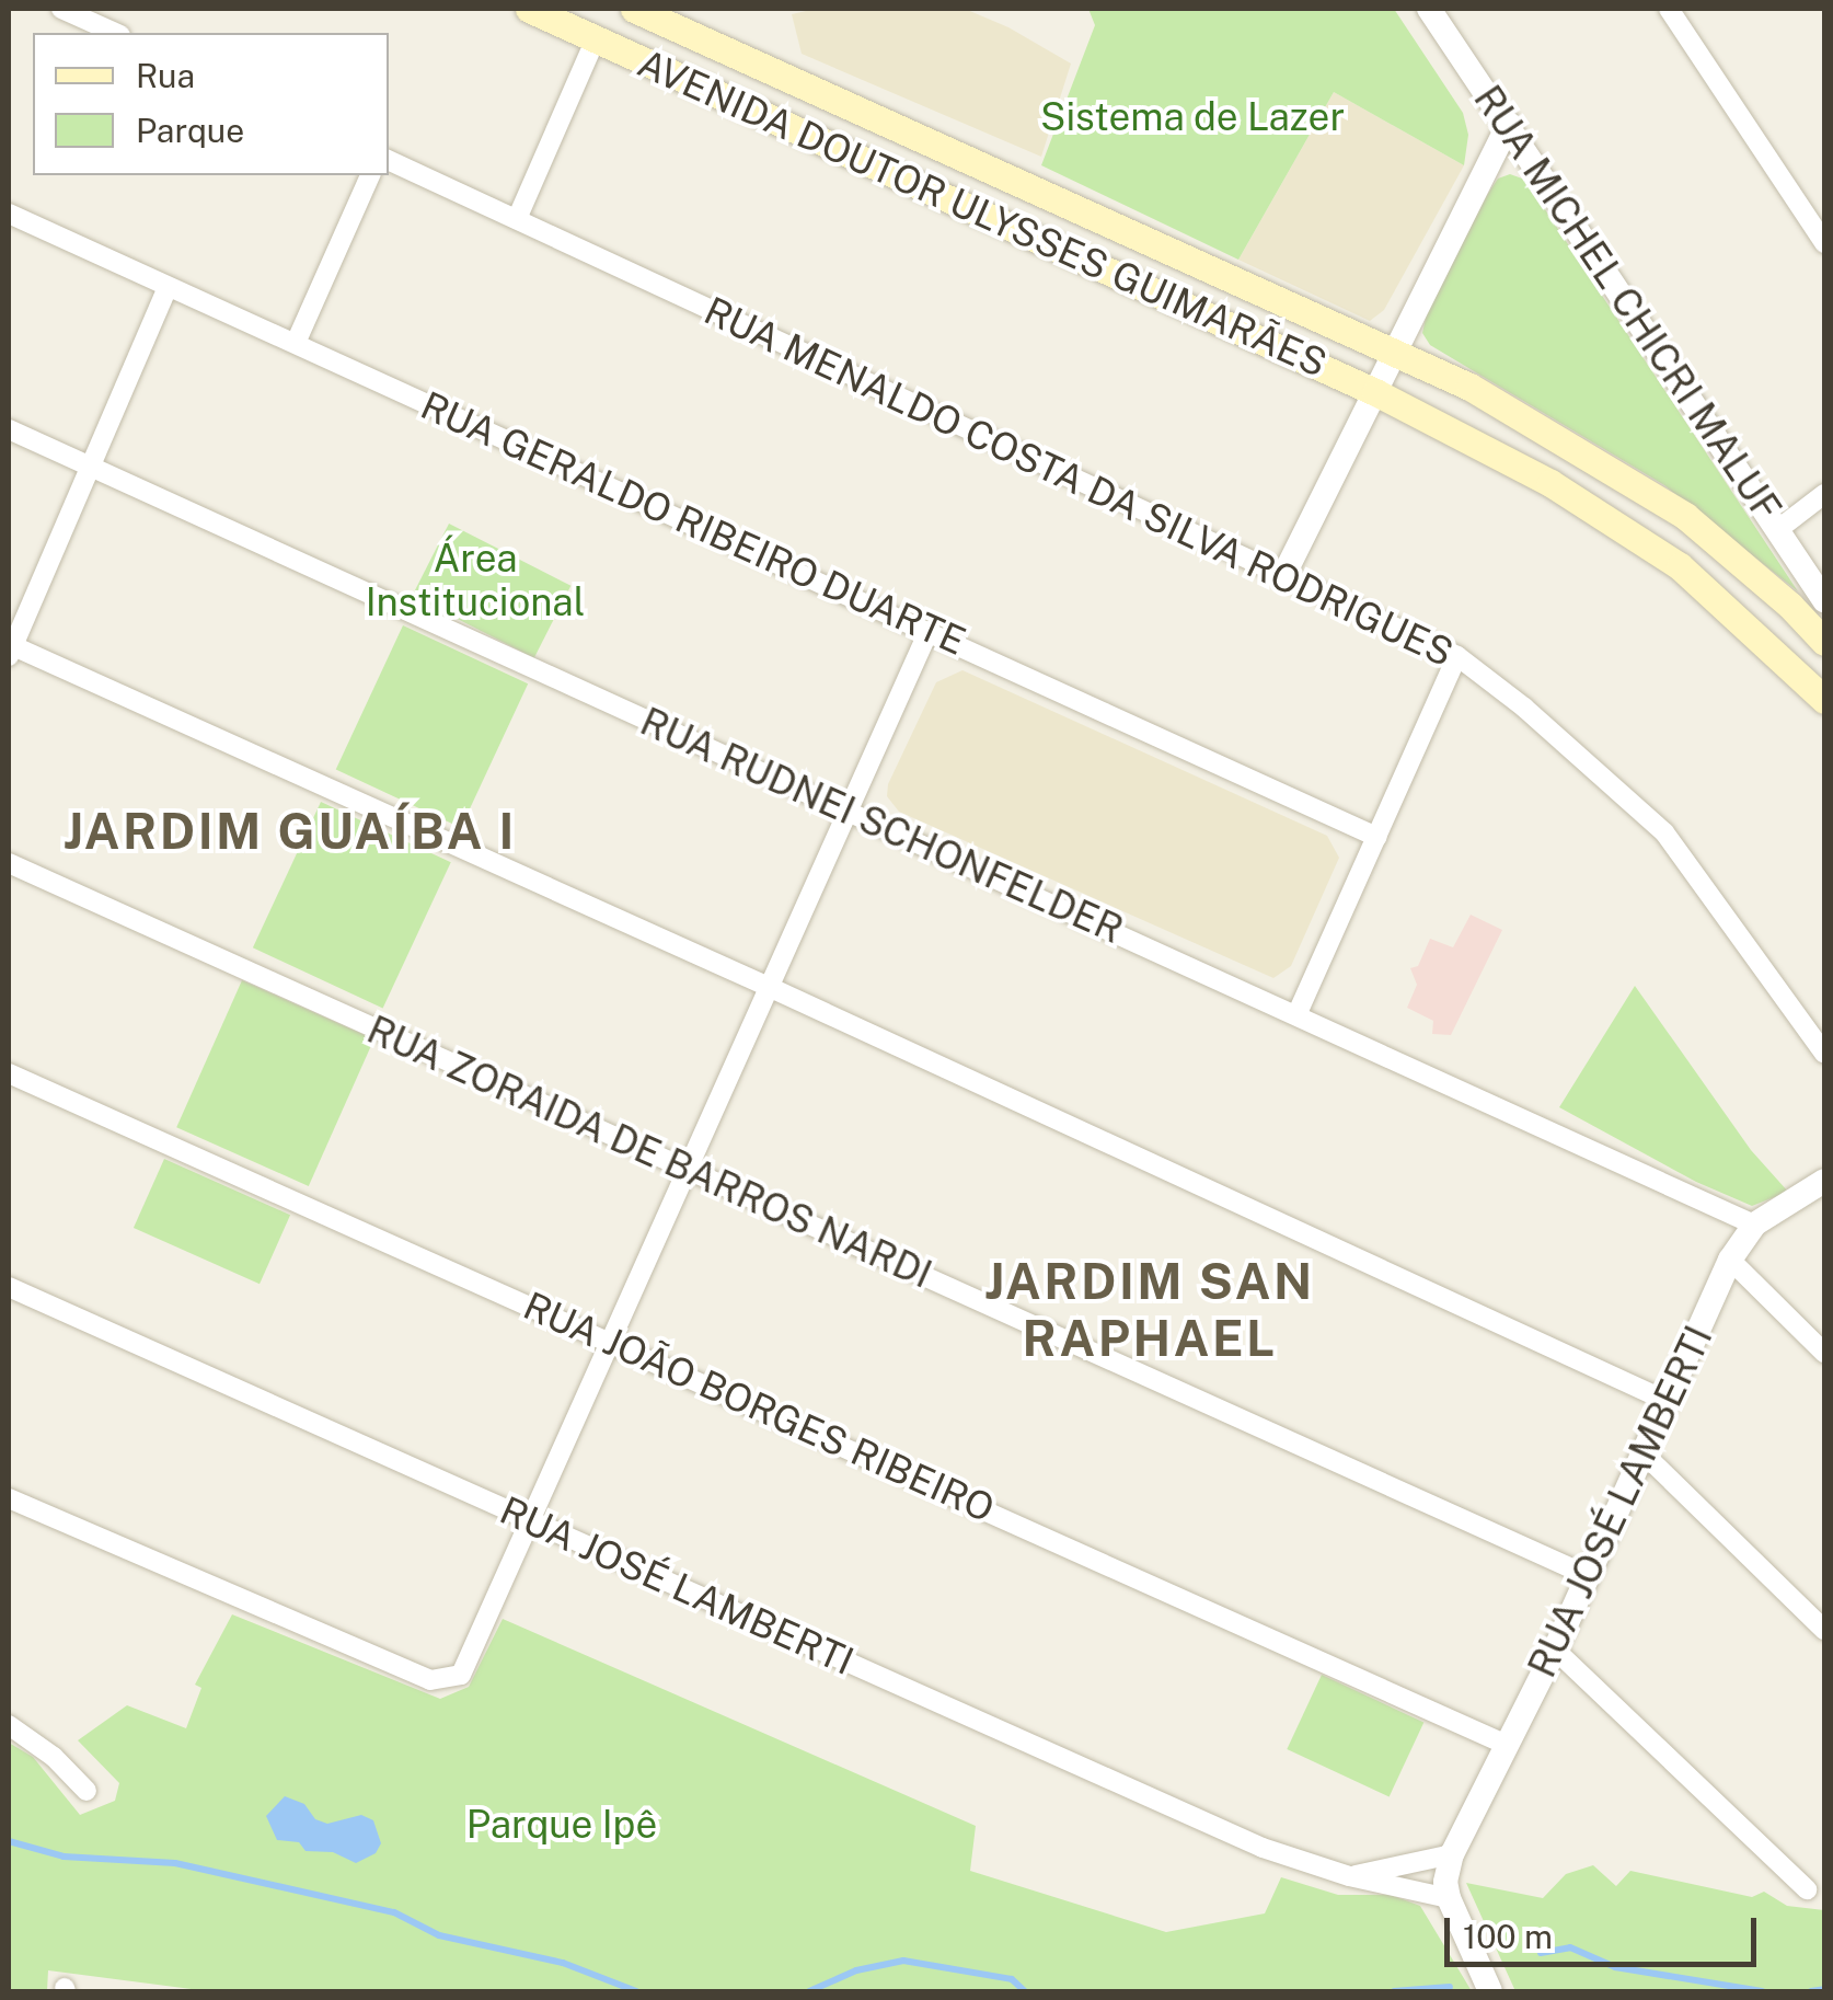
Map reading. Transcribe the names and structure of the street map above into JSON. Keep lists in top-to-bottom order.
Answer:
{
  "streets": {
    "main road": ["AVENIDA DOUTOR ULYSSES GUIMARÃES"],
    "street": [
      "RUA MICHEL CHICRI MALUF",
      "RUA MENALDO COSTA DA SILVA RODRIGUES",
      "RUA GERALDO RIBEIRO DUARTE",
      "RUA RUDNEI SCHONFELDER",
      "RUA ZORAIDA DE BARROS NARDI",
      "RUA JOÃO BORGES RIBEIRO",
      "RUA JOSÉ LAMBERTI"
    ]
  },
  "crossings": [
    ["RUA RUDNEI SCHONFELDER", "RUA JOSÉ LAMBERTI"],
    ["RUA ZORAIDA DE BARROS NARDI", "RUA JOSÉ LAMBERTI"],
    ["RUA JOÃO BORGES RIBEIRO", "RUA JOSÉ LAMBERTI"]
  ],
  "districts": ["JARDIM GUAÍBA I", "JARDIM SAN RAPHAEL"],
  "parks": ["Sistema de Lazer", "Área Institucional", "Parque Ipê"],
  "legend": ["Rua", "Parque"],
  "scale_bar": "100 m"
}
